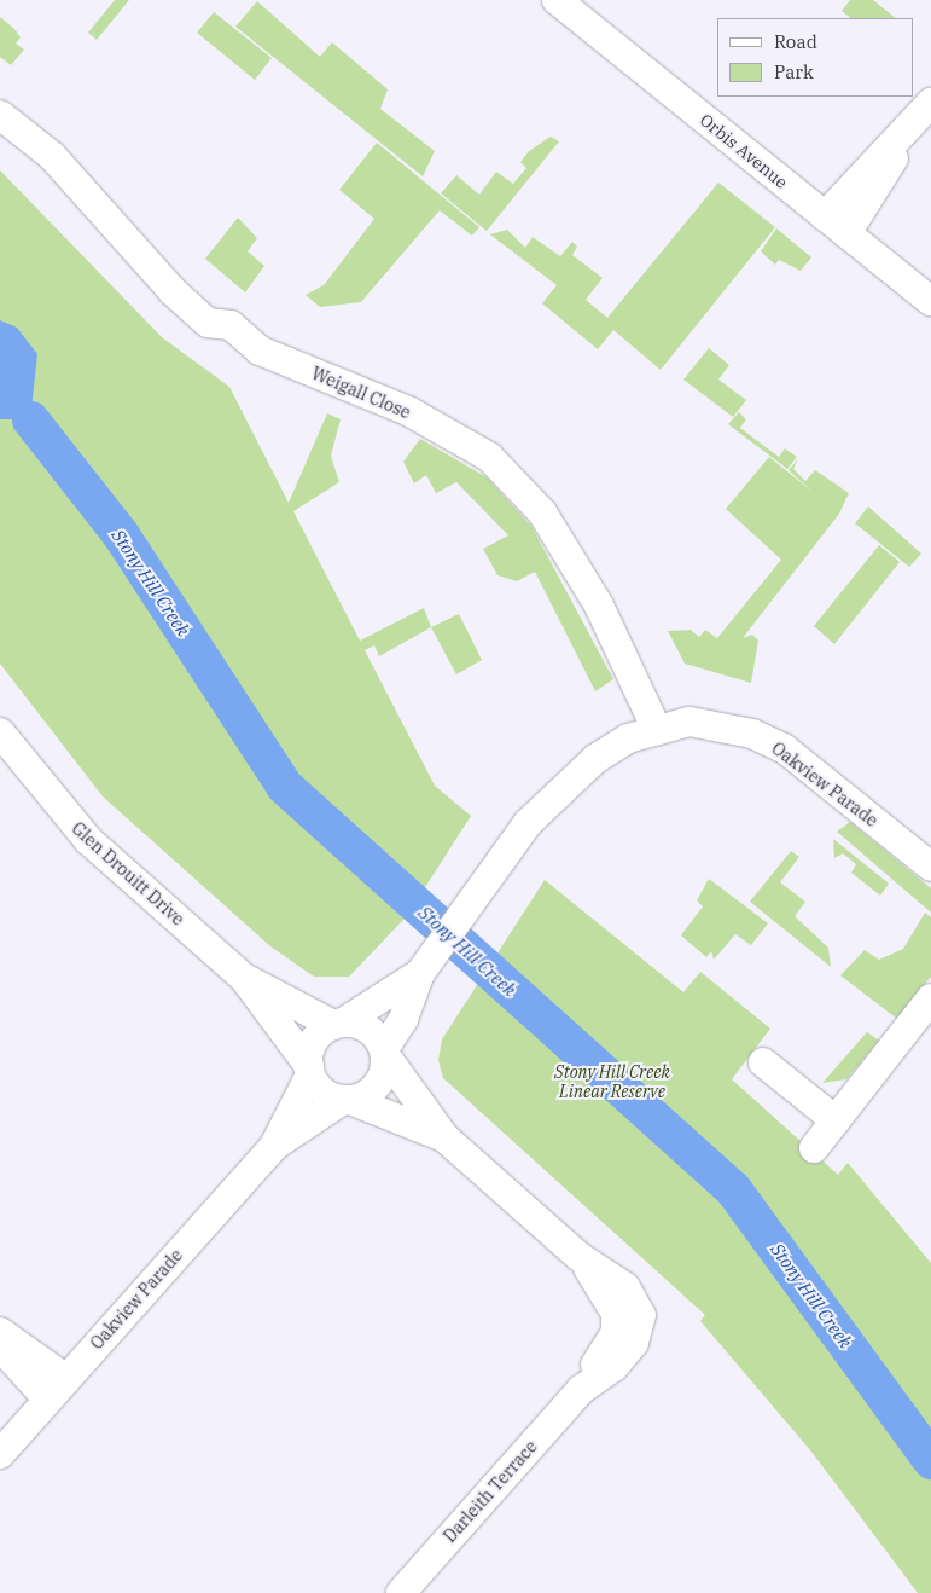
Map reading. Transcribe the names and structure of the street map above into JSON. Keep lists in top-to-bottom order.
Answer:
{
  "streets": {
    "street": [
      "Orbis Avenue",
      "Weigall Close",
      "Oakview Parade",
      "Glen Drouitt Drive",
      "Darleith Terrace"
    ]
  },
  "crossings": [
    ["Weigall Close", "Oakview Parade"],
    ["Oakview Parade", "Glen Drouitt Drive"],
    ["Oakview Parade", "Darleith Terrace"],
    ["Glen Drouitt Drive", "Darleith Terrace"]
  ],
  "water": ["Stony Hill Creek"],
  "parks": ["Stony Hill Creek Linear Reserve"],
  "legend": ["Road", "Park"]
}
